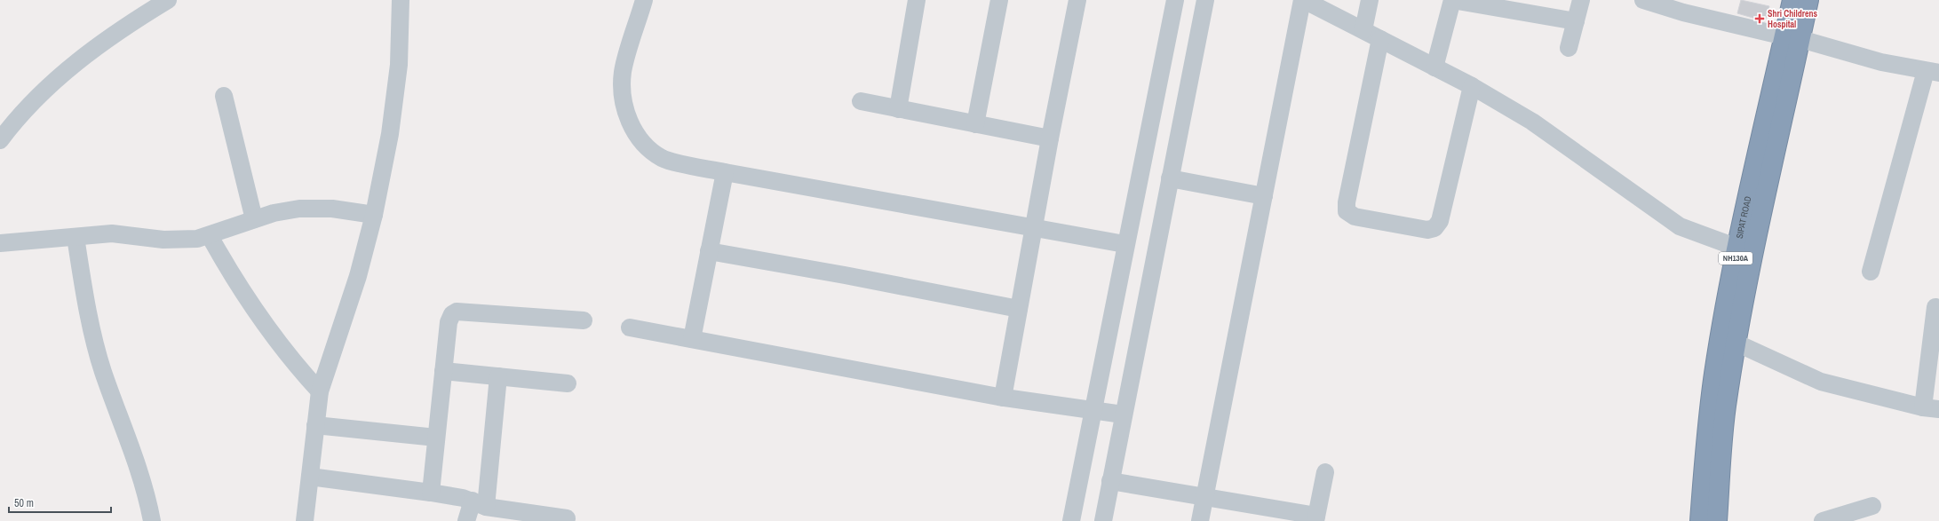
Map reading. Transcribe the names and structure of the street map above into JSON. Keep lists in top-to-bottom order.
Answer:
{
  "streets": {
    "highway": ["SIPAT ROAD", "NH130A"]
  },
  "places": {
    "health": ["Shri Childrens Hospital"]
  },
  "scale_bar": "50 m"
}
